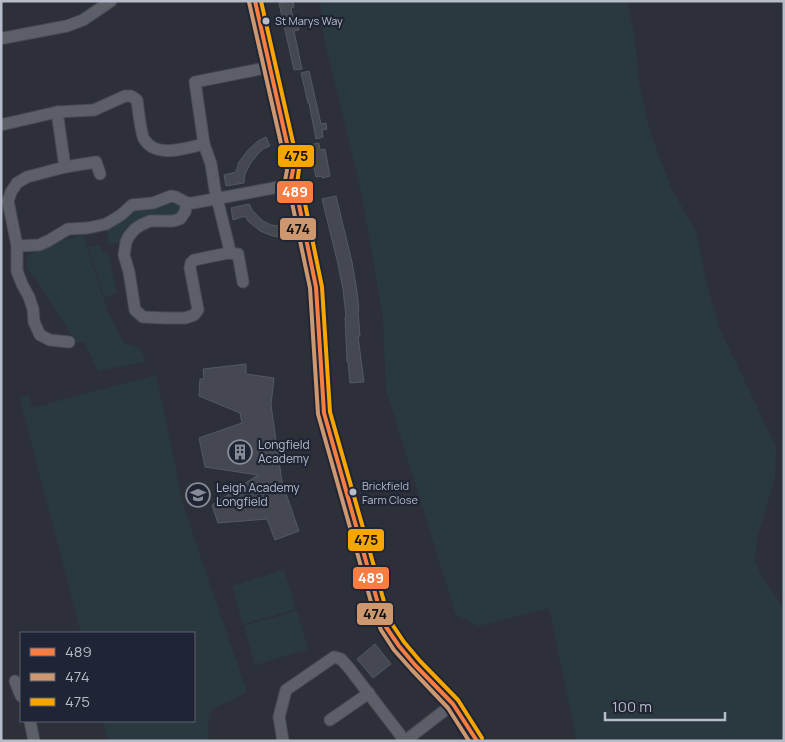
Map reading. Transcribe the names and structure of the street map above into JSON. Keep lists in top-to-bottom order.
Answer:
{
  "places": {
    "other": ["St Marys Way", "Brickfield Farm Close"],
    "building": ["Longfield Academy"],
    "school or university": ["Leigh Academy Longfield"]
  },
  "lines": ["transit line 489", "transit line 475", "transit line 474"],
  "legend": ["489", "474", "475"],
  "scale_bar": "100 m"
}
